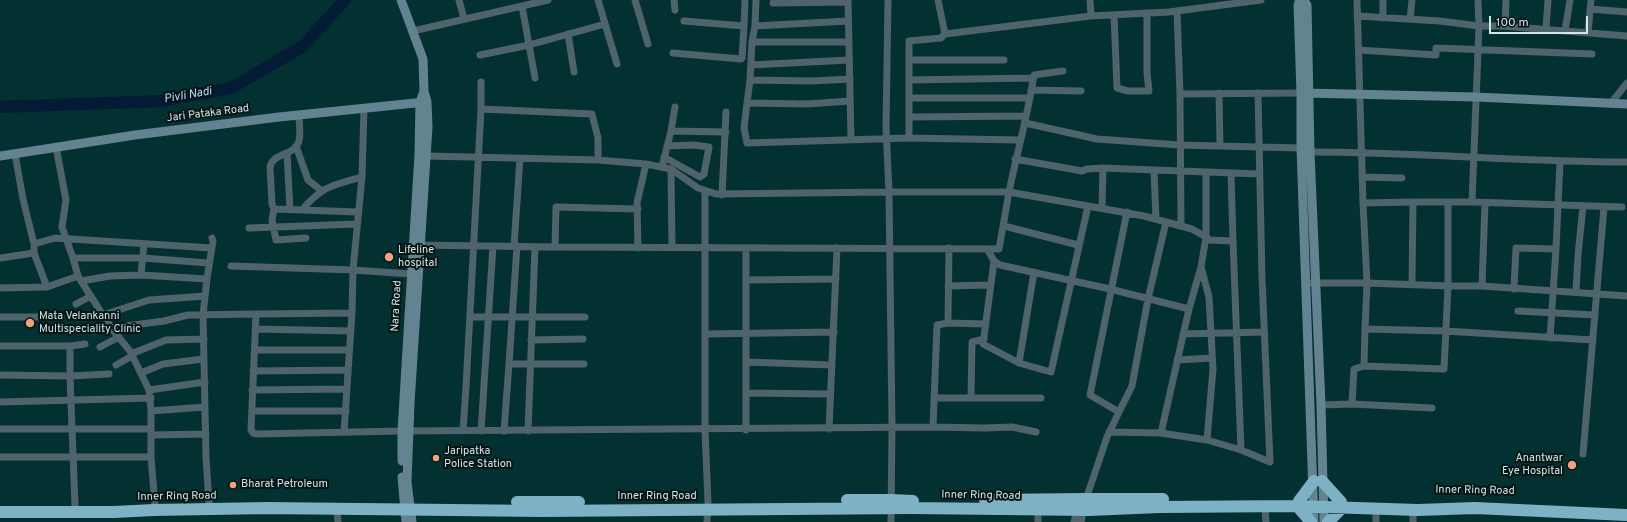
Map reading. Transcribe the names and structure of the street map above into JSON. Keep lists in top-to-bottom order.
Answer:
{
  "streets": {
    "highway": ["Inner Ring Road"],
    "street": ["Jari Pataka Road", "Nara Road"]
  },
  "crossings": [
    ["Jari Pataka Road", "Nara Road"],
    ["Nara Road", "Inner Ring Road"]
  ],
  "water": ["Pivli Nadi"],
  "places": [
    "Lifeline hospital",
    "Mata Velankanni Multispeciality Clinic",
    "Jaripatka Police Station",
    "Anantwar Eye Hospital",
    "Bharat Petroleum"
  ],
  "scale_bar": "100 m"
}
